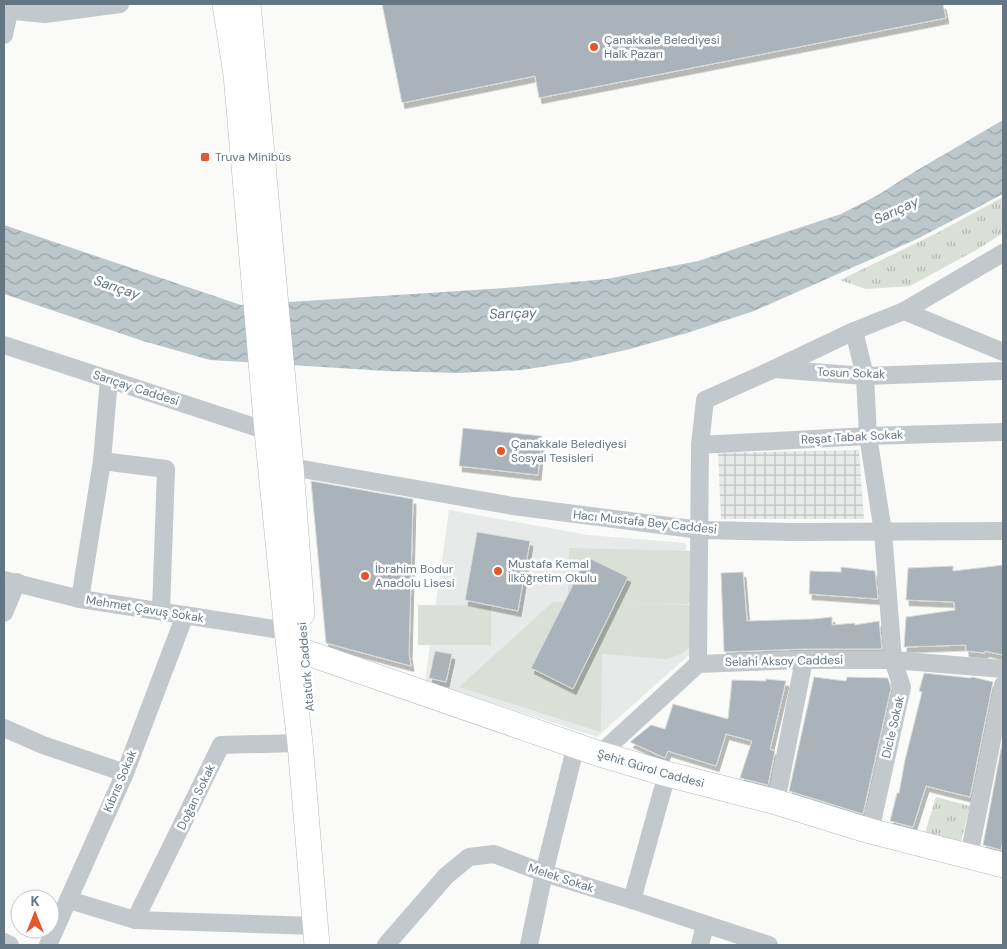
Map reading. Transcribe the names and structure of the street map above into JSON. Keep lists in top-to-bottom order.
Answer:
{
  "streets": {
    "main road": ["Atatürk Caddesi", "Şehit Gürol Caddesi"],
    "street": [
      "Tosun Sokak",
      "Sarıçay Caddesi",
      "Reşat Tabak Sokak",
      "Hacı Mustafa Bey Caddesi",
      "Mehmet Çavuş Sokak",
      "Selahi Aksoy Caddesi",
      "Dicle Sokak",
      "Kıbrıs Sokak",
      "Doğan Sokak",
      "Melek Sokak"
    ]
  },
  "crossings": [
    ["Tosun Sokak", "Reşat Tabak Sokak"],
    ["Tosun Sokak", "Dicle Sokak"],
    ["Sarıçay Caddesi", "Atatürk Caddesi"],
    ["Reşat Tabak Sokak", "Dicle Sokak"],
    ["Hacı Mustafa Bey Caddesi", "Atatürk Caddesi"],
    ["Hacı Mustafa Bey Caddesi", "Dicle Sokak"],
    ["Mehmet Çavuş Sokak", "Atatürk Caddesi"],
    ["Mehmet Çavuş Sokak", "Kıbrıs Sokak"],
    ["Selahi Aksoy Caddesi", "Dicle Sokak"],
    ["Atatürk Caddesi", "Şehit Gürol Caddesi"],
    ["Atatürk Caddesi", "Doğan Sokak"],
    ["Dicle Sokak", "Şehit Gürol Caddesi"]
  ],
  "water": ["Sarıçay"],
  "places": {
    "other": [
      "Çanakkale Belediyesi Halk Pazarı",
      "Çanakkale Belediyesi Sosyal Tesisleri",
      "Mustafa Kemal İlköğretim Okulu",
      "İbrahim Bodur Anadolu Lisesi"
    ],
    "transit": ["Truva Minibüs"]
  },
  "north": "top"
}
